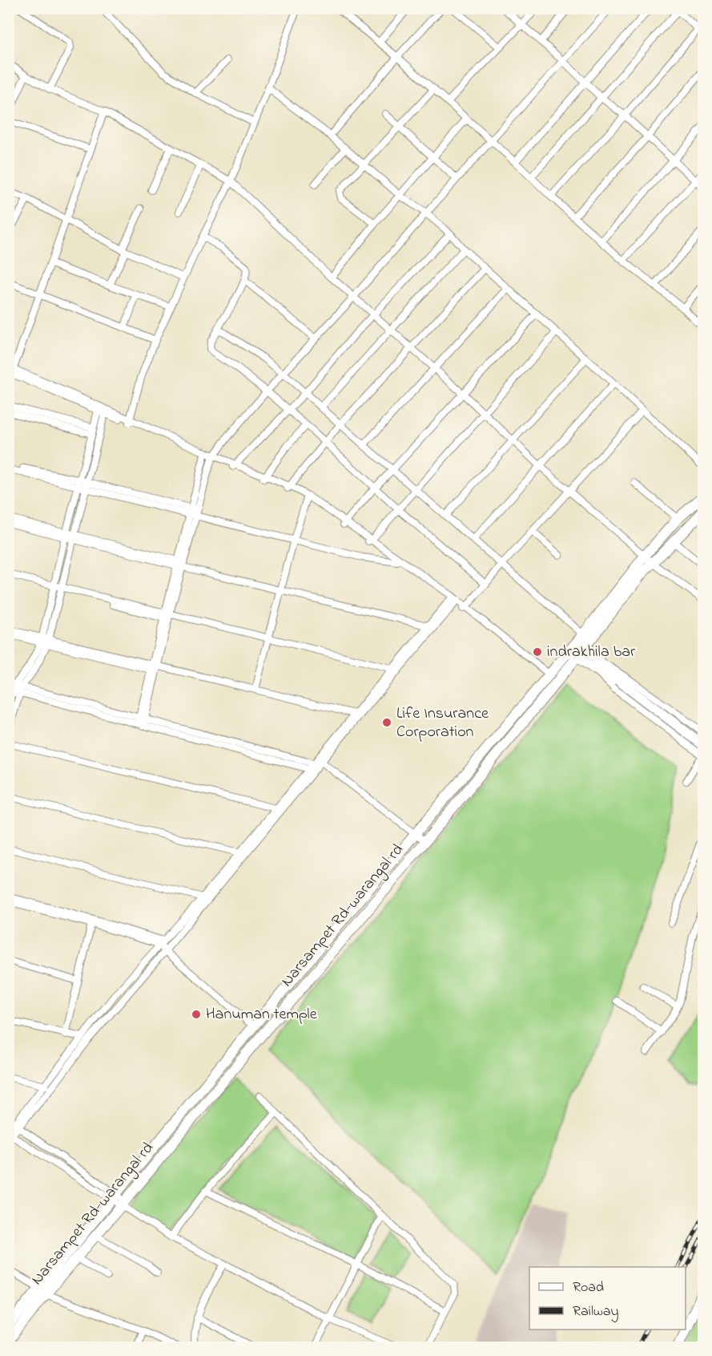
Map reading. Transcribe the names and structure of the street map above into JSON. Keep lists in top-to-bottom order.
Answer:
{
  "streets": {
    "main road": ["Narsampet Rd-warangal rd"]
  },
  "places": ["indrakhila bar", "Life Insurance Corporation", "Hanuman temple"],
  "legend": ["Road", "Railway"]
}
